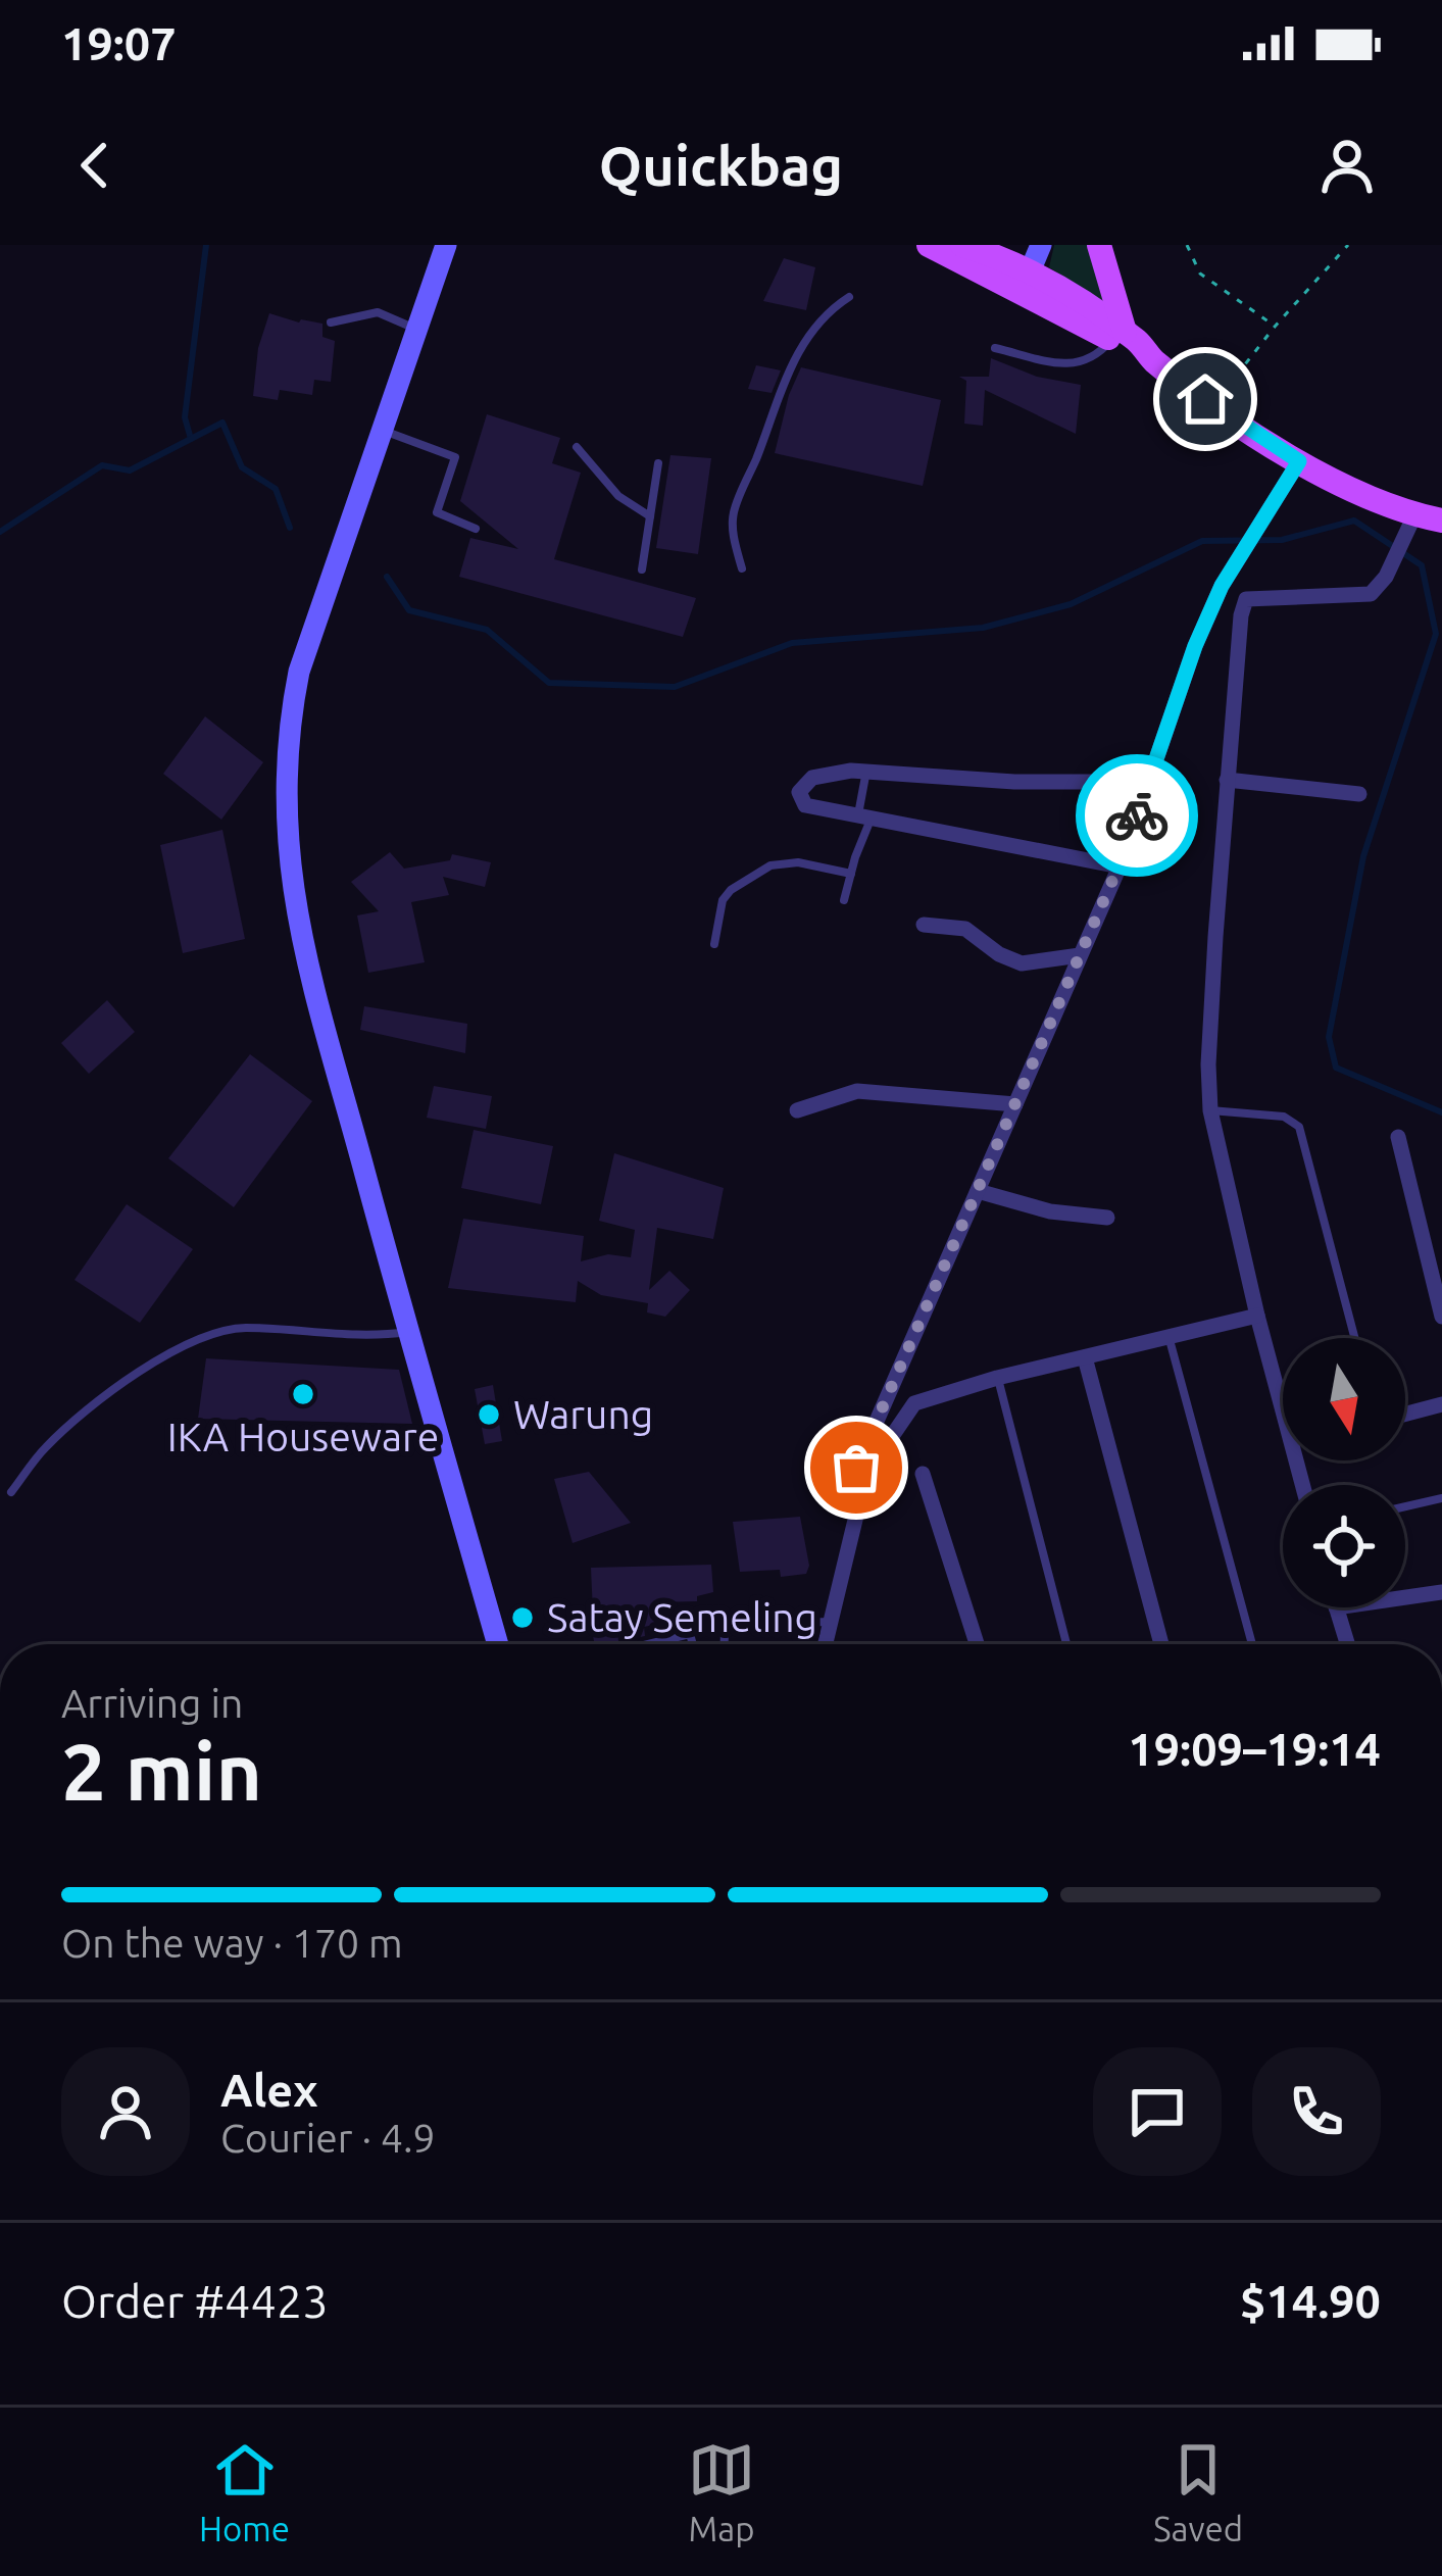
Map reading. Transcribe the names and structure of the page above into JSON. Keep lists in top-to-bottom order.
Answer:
{
  "places": ["IKA Houseware", "Warung", "Satay Semeling"],
  "north": "bottom",
  "page": {
    "status": "19:07",
    "header": "Quickbag",
    "heading": ["2 min", "Arriving in", "19:09–19:14"],
    "panel": [
      "Alex",
      "Courier · 4.9",
      "Order #4423",
      "$14.90"
    ],
    "bar": "On the way · 170 m",
    "tabs": ["Home", "Map", "Saved"]
  }
}
